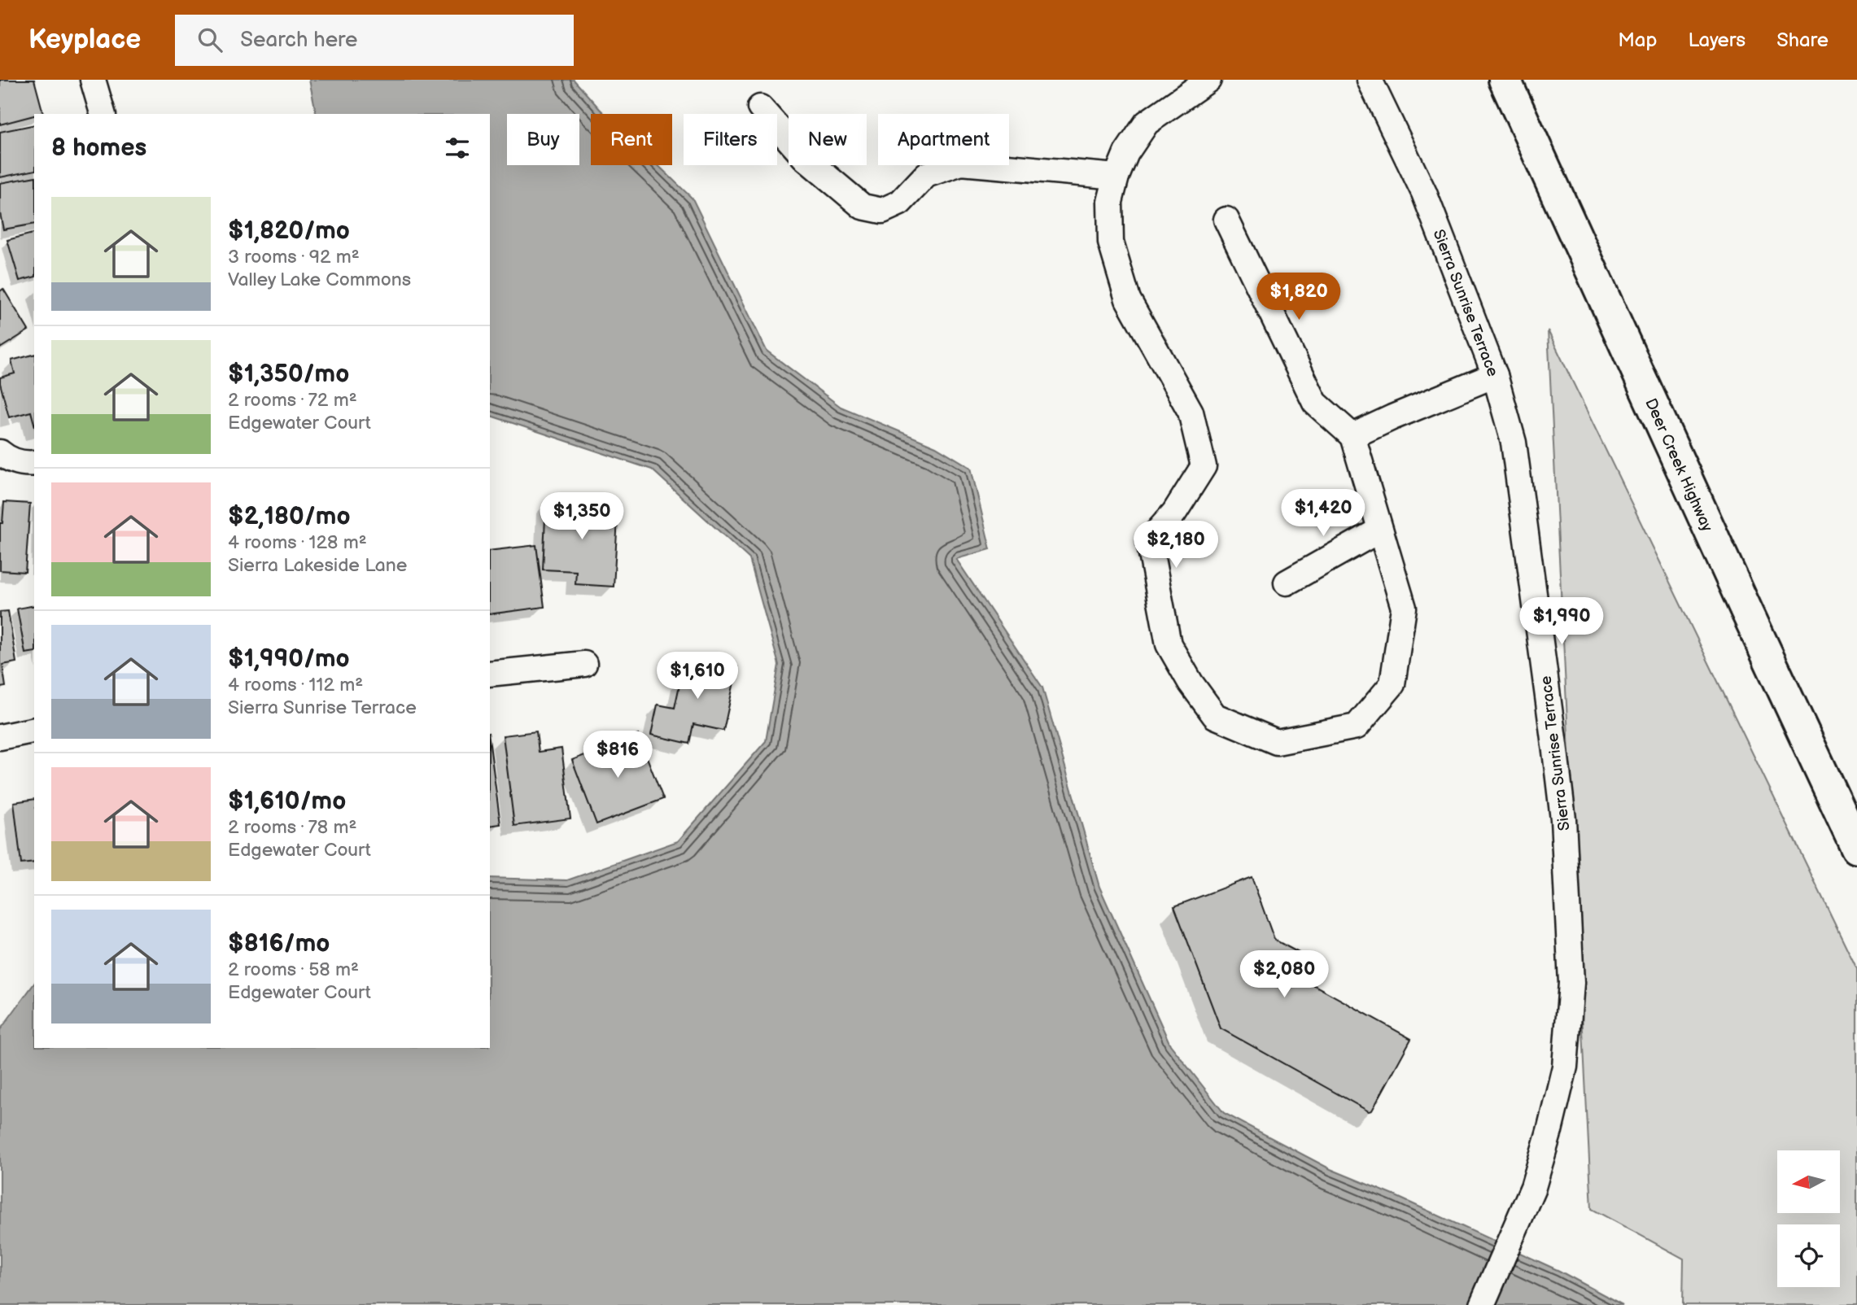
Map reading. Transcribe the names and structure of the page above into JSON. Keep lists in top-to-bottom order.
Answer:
{
  "streets": {
    "main road": ["Deer Creek Highway"],
    "street": ["Sierra Sunrise Terrace"]
  },
  "north": "left",
  "page": {
    "header": "Keyplace",
    "search": "Search here",
    "nav": ["Map", "Layers", "Share"],
    "chip": [
      "Buy",
      "Rent",
      "Filters",
      "New",
      "Apartment"
    ],
    "heading": "8 homes",
    "list": [
      {
        "name": "$1,820/mo",
        "note": "3 rooms · 92 m² · Valley Lake Commons"
      },
      {
        "name": "$1,350/mo",
        "note": "2 rooms · 72 m² · Edgewater Court"
      },
      {
        "name": "$2,180/mo",
        "note": "4 rooms · 128 m² · Sierra Lakeside Lane"
      },
      {
        "name": "$1,990/mo",
        "note": "4 rooms · 112 m² · Sierra Sunrise Terrace"
      },
      {
        "name": "$1,610/mo",
        "note": "2 rooms · 78 m² · Edgewater Court"
      },
      {
        "name": "$816/mo",
        "note": "2 rooms · 58 m² · Edgewater Court"
      }
    ],
    "price": [
      "$1,820",
      "$1,420",
      "$1,350",
      "$2,180",
      "$1,990",
      "$1,610",
      "$816",
      "$2,080"
    ]
  }
}
